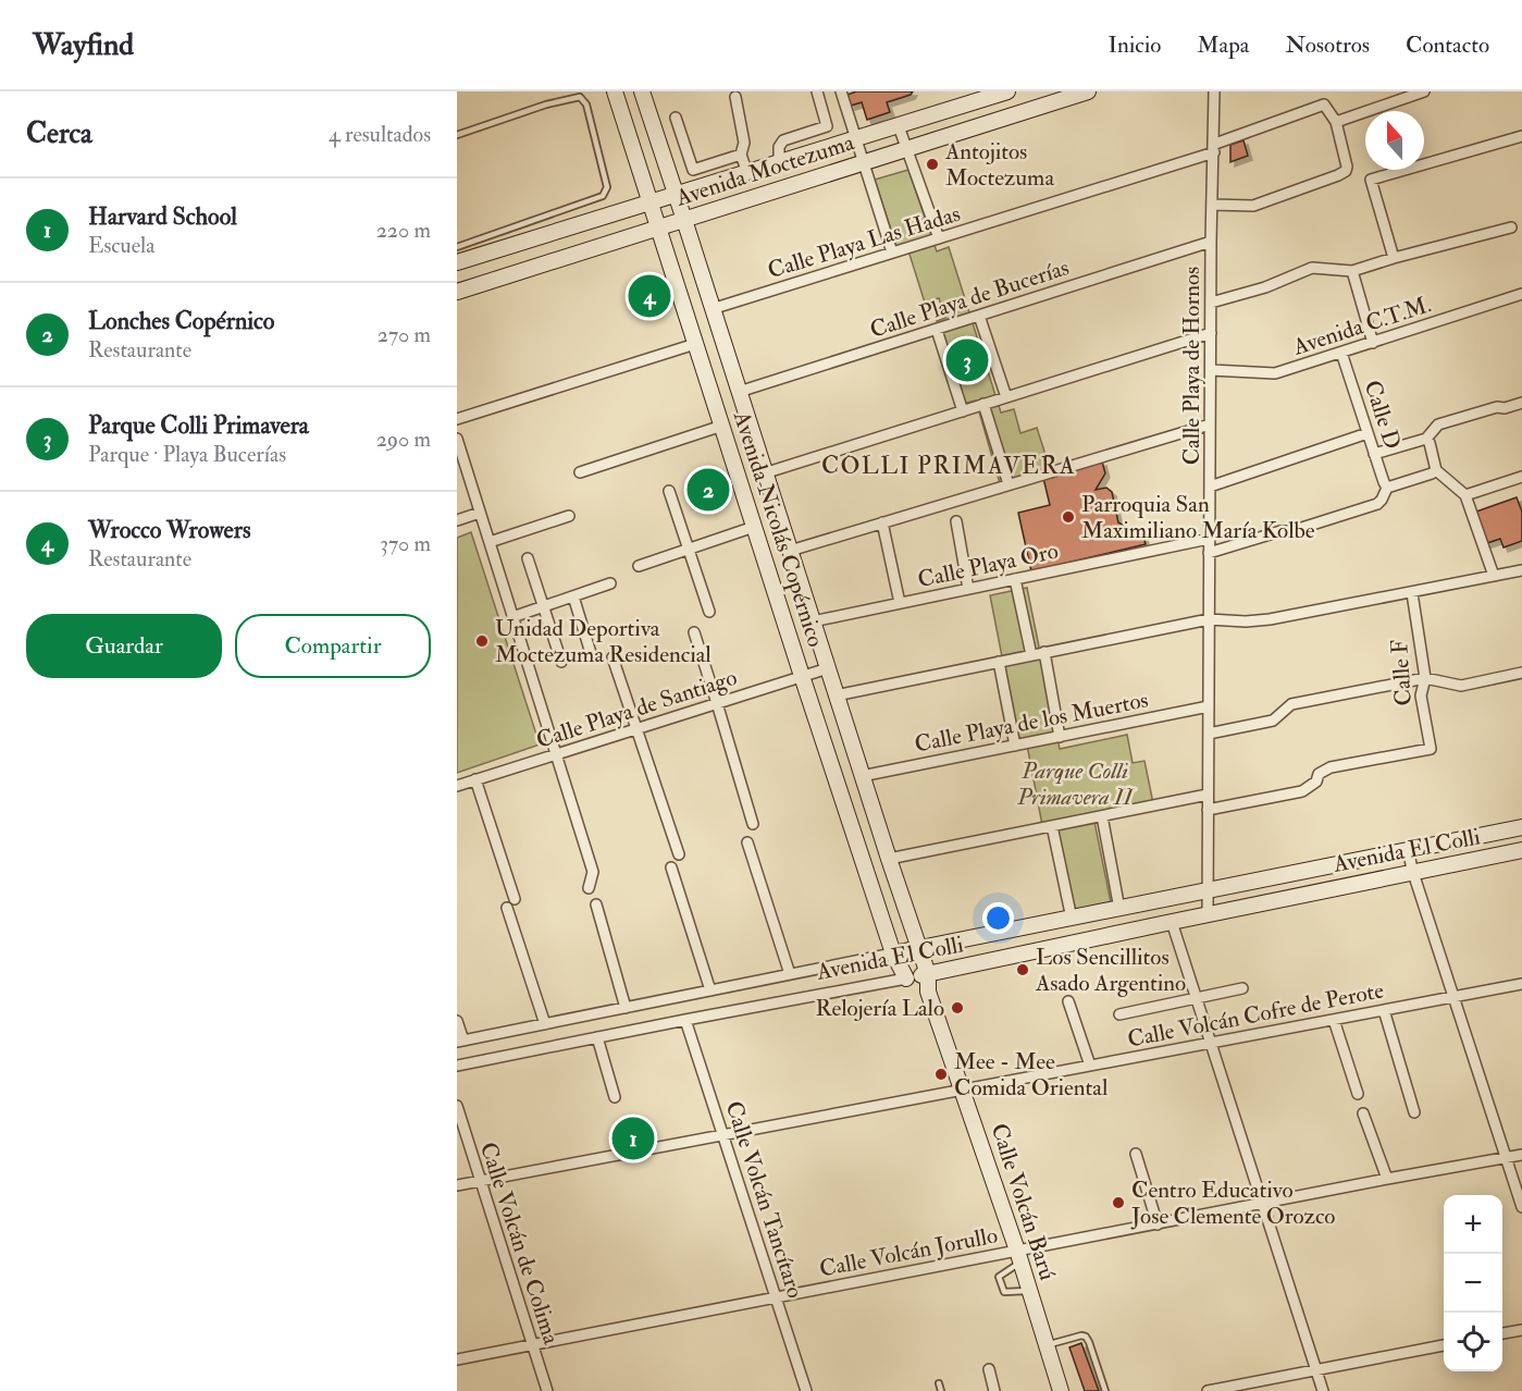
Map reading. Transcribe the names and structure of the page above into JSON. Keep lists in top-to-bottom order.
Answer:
{
  "streets": {
    "street": [
      "Avenida Moctezuma",
      "Calle Playa Las Hadas",
      "Calle Playa de Bucerías",
      "Avenida C.T.M.",
      "Calle Playa de Hornos",
      "Calle D",
      "Avenida Nicolás Copérnico",
      "Calle Playa Oro",
      "Calle F",
      "Calle Playa de Santiago",
      "Calle Playa de los Muertos",
      "Avenida El Colli",
      "Calle Volcán Cofre de Perote",
      "Calle Volcán Tancítaro",
      "Calle Volcán Barú",
      "Calle Volcán de Colima",
      "Calle Volcán Jorullo"
    ]
  },
  "crossings": [
    ["Avenida Moctezuma", "Avenida Nicolás Copérnico"],
    ["Calle Playa Las Hadas", "Calle Playa de Hornos"],
    ["Calle Playa Las Hadas", "Avenida Nicolás Copérnico"],
    ["Calle Playa de Bucerías", "Calle Playa de Hornos"],
    ["Calle Playa de Bucerías", "Avenida Nicolás Copérnico"],
    ["Avenida C.T.M.", "Calle Playa de Hornos"],
    ["Avenida C.T.M.", "Calle D"],
    ["Calle Playa de Hornos", "Calle Playa Oro"],
    ["Calle Playa de Hornos", "Calle F"],
    ["Calle Playa de Hornos", "Calle Playa de los Muertos"],
    ["Calle Playa de Hornos", "Avenida El Colli"],
    ["Avenida Nicolás Copérnico", "Calle Playa Oro"],
    ["Avenida Nicolás Copérnico", "Calle Playa de Santiago"],
    ["Avenida Nicolás Copérnico", "Calle Playa de los Muertos"],
    ["Avenida Nicolás Copérnico", "Avenida El Colli"],
    ["Avenida Nicolás Copérnico", "Calle Volcán Barú"],
    ["Avenida El Colli", "Calle Volcán Tancítaro"],
    ["Avenida El Colli", "Calle Volcán Barú"],
    ["Calle Volcán Cofre de Perote", "Calle Volcán Tancítaro"],
    ["Calle Volcán Cofre de Perote", "Calle Volcán Barú"],
    ["Calle Volcán Cofre de Perote", "Calle Volcán de Colima"],
    ["Calle Volcán Tancítaro", "Calle Volcán Jorullo"],
    ["Calle Volcán Barú", "Calle Volcán Jorullo"],
    ["Calle Volcán de Colima", "Calle Volcán Jorullo"]
  ],
  "districts": ["COLLI PRIMAVERA"],
  "parks": ["Parque Colli Primavera II"],
  "places": [
    "Antojitos Moctezuma",
    "Parroquia San Maximiliano María Kolbe",
    "Unidad Deportiva Moctezuma Residencial",
    "Los Sencillitos Asado Argentino",
    "Relojería Lalo",
    "Mee - Mee Comida Oriental",
    "Centro Educativo Jose Clemente Orozco"
  ],
  "north": "top",
  "page": {
    "header": "Wayfind",
    "nav": [
      "Inicio",
      "Mapa",
      "Nosotros",
      "Contacto"
    ],
    "heading": ["Cerca", "4 resultados"],
    "list": [
      {
        "mark": "1",
        "name": "Harvard School",
        "note": "Escuela",
        "value": "220 m"
      },
      {
        "mark": "2",
        "name": "Lonches Copérnico",
        "note": "Restaurante",
        "value": "270 m"
      },
      {
        "mark": "3",
        "name": "Parque Colli Primavera",
        "note": "Parque · Playa Bucerías",
        "value": "290 m"
      },
      {
        "mark": "4",
        "name": "Wrocco Wrowers",
        "note": "Restaurante",
        "value": "370 m"
      }
    ],
    "pins": [
      "4",
      "3",
      "2",
      "1"
    ],
    "buttons": ["Guardar", "Compartir"],
    "map_buttons": ["+", "−"]
  }
}
